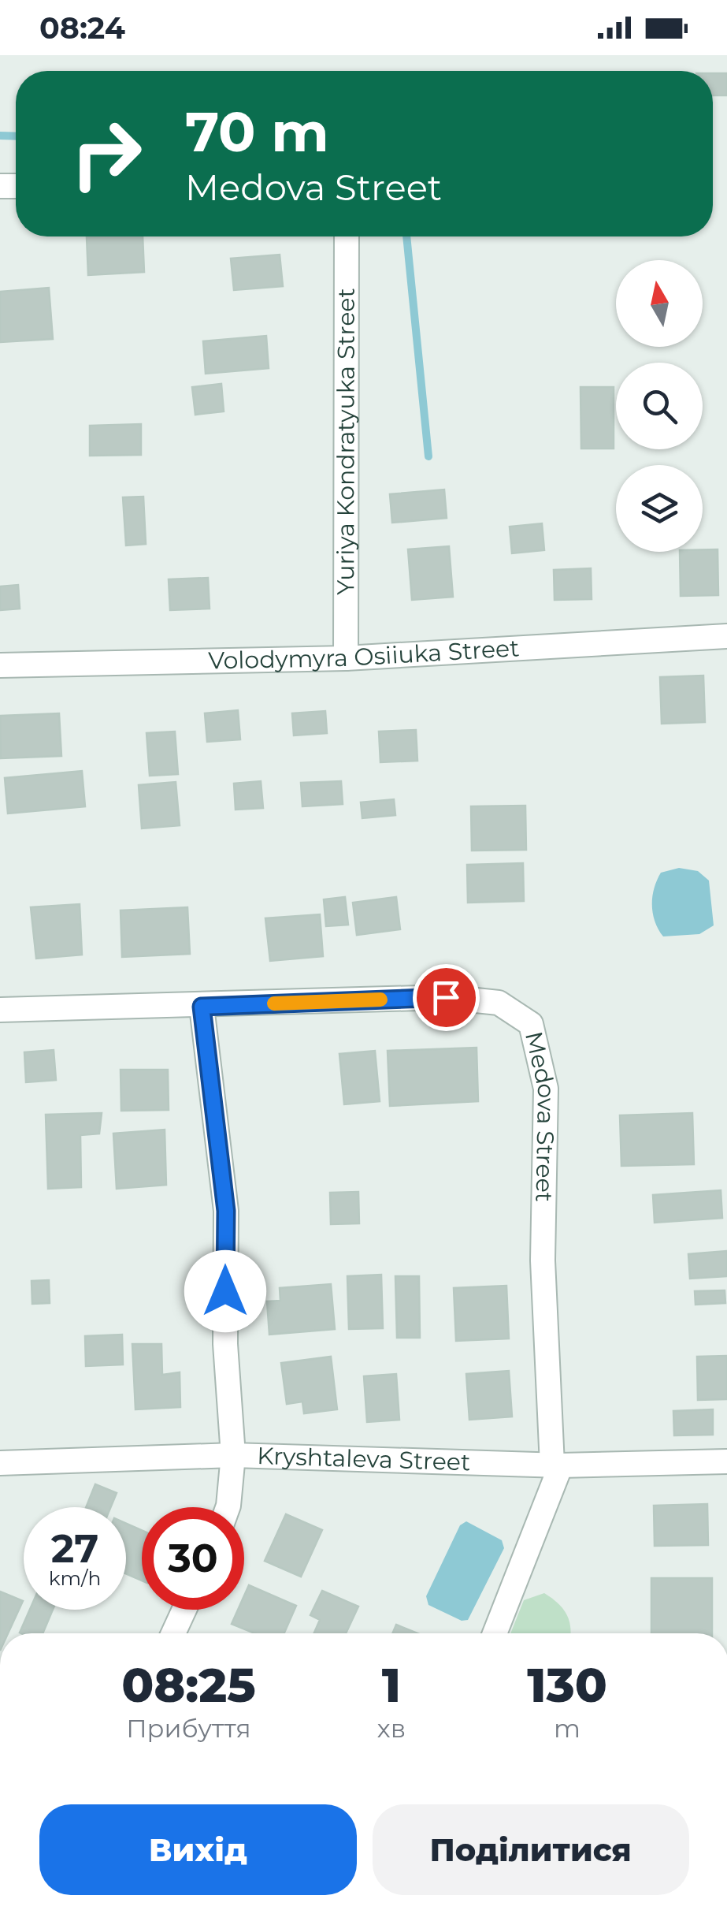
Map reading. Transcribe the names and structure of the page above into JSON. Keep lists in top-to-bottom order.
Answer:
{
  "streets": {
    "street": [
      "Yuriya Kondratyuka Street",
      "Volodymyra Osiiuka Street",
      "Medova Street",
      "Kryshtaleva Street"
    ]
  },
  "crossings": [
    ["Yuriya Kondratyuka Street", "Volodymyra Osiiuka Street"],
    ["Medova Street", "Kryshtaleva Street"]
  ],
  "north": "top",
  "page": {
    "status": "08:24",
    "turn": ["70 m", "Medova Street"],
    "speed": "27 km/h",
    "limit": "30",
    "eta": [
      "08:25",
      "Прибуття",
      "1",
      "хв",
      "130",
      "m"
    ],
    "buttons": ["Вихід", "Поділитися"]
  }
}
